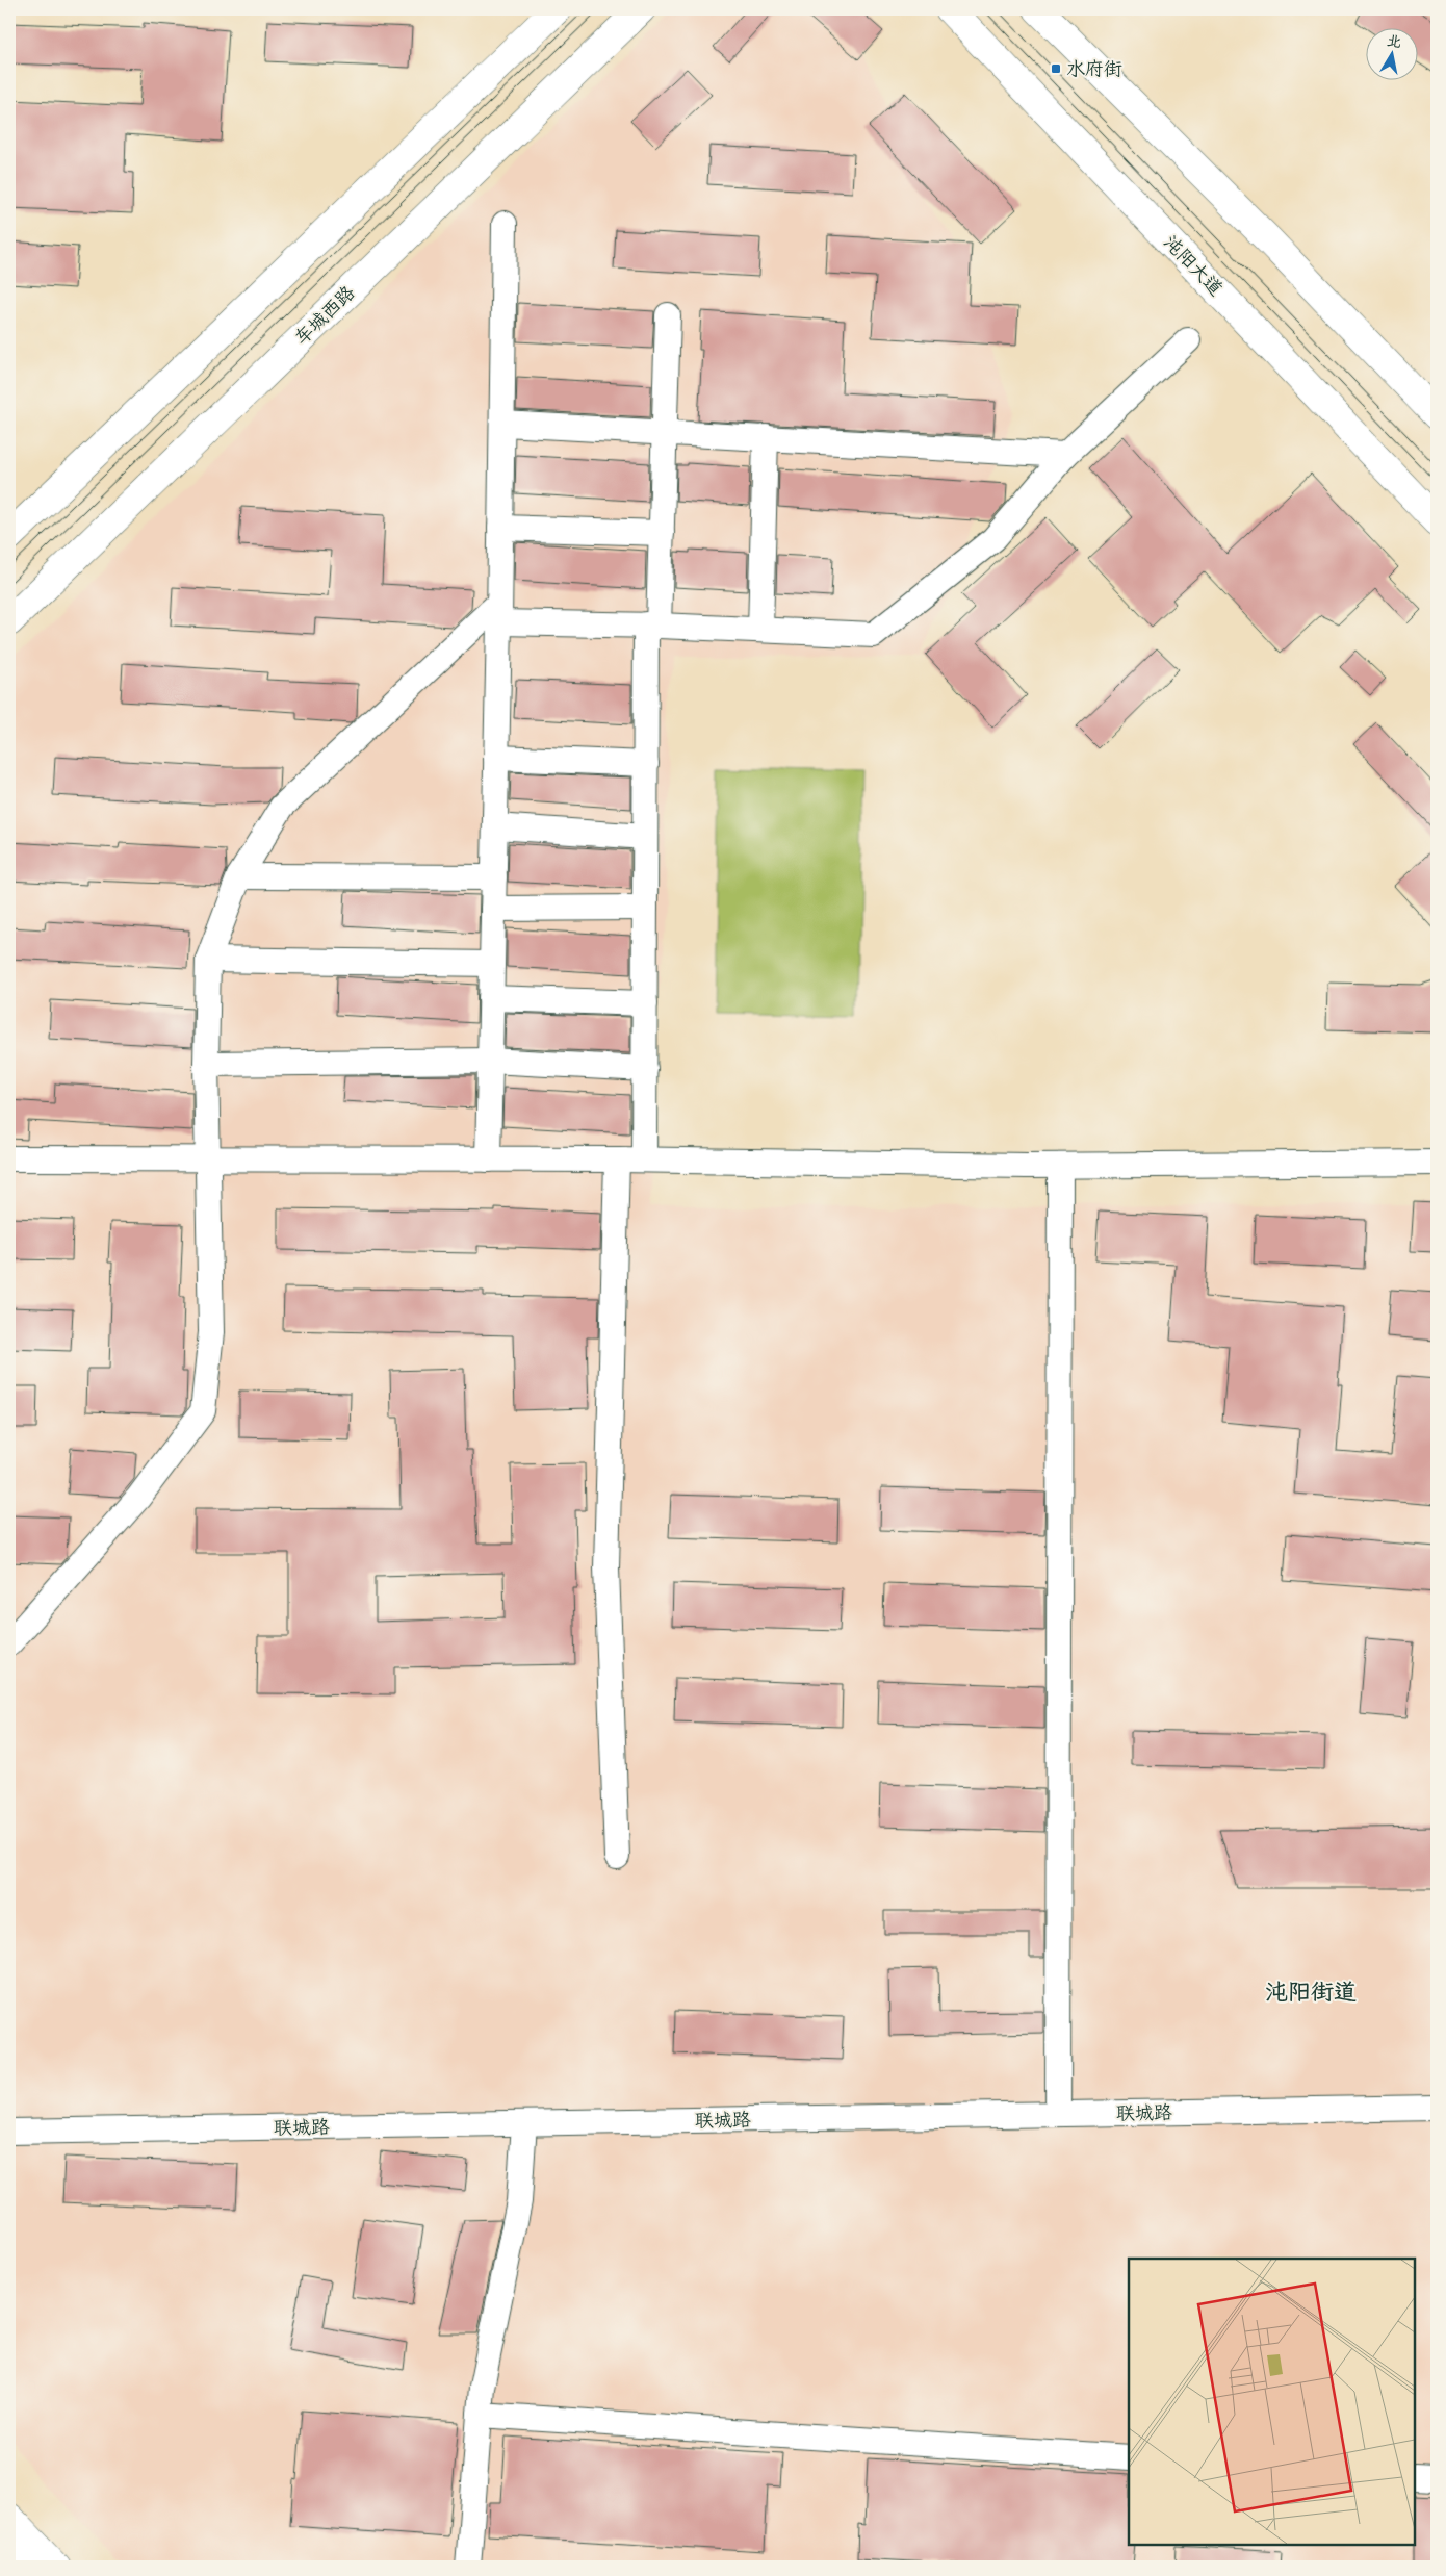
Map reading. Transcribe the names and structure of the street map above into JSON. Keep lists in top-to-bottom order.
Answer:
{
  "streets": {
    "main road": ["沌阳大道", "车城西路"],
    "street": ["联城路"]
  },
  "districts": ["沌阳街道"],
  "places": {
    "transit": ["水府街"]
  },
  "north": "top"
}
